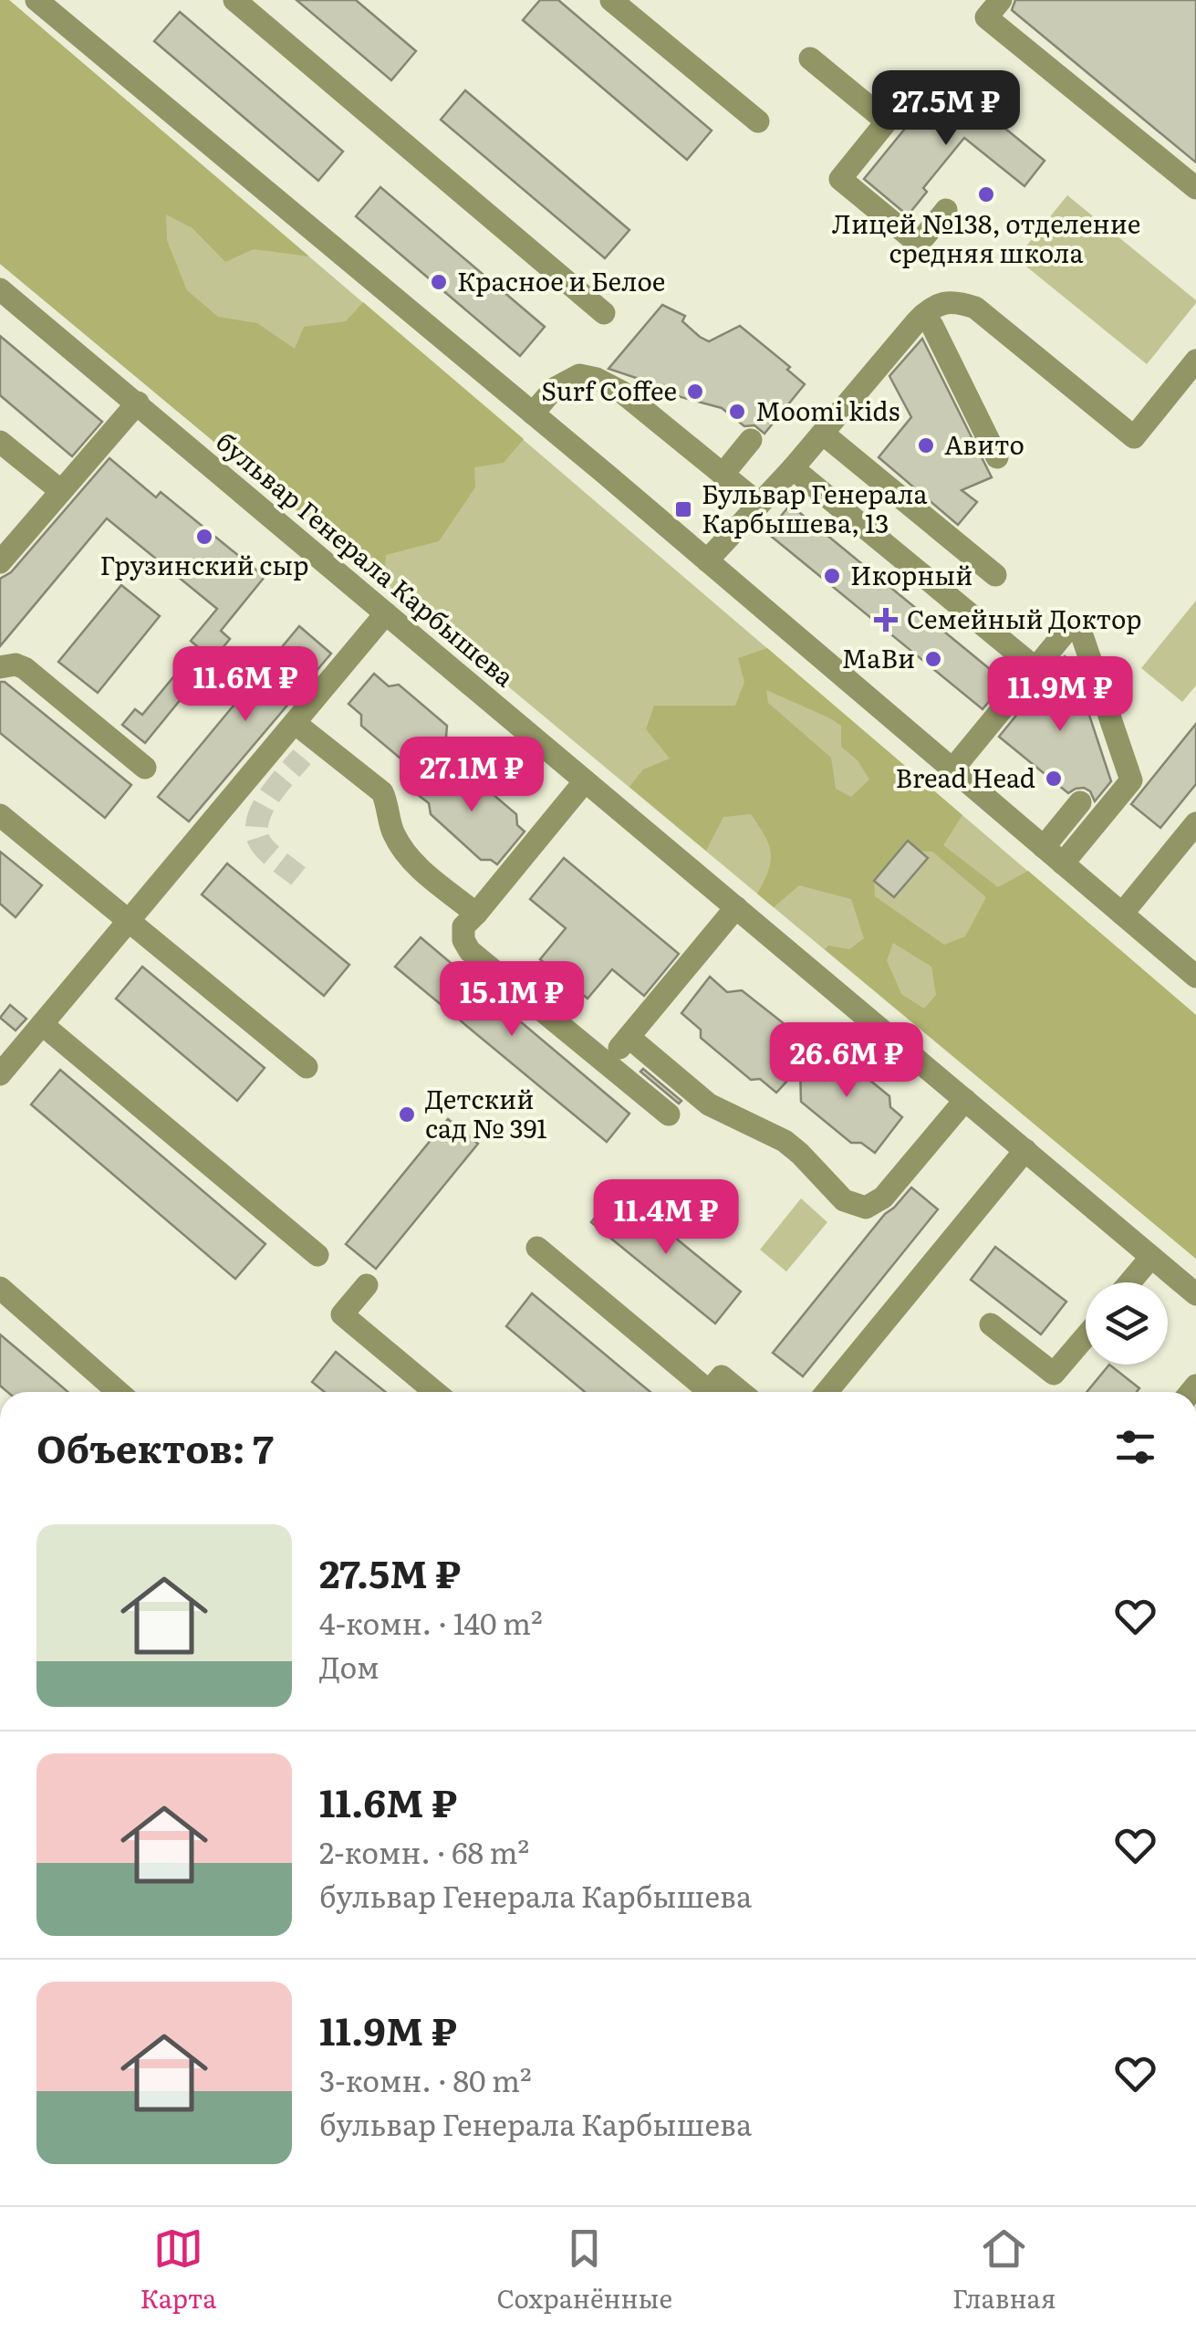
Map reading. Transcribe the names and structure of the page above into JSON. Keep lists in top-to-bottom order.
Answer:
{
  "streets": {
    "street": ["бульвар Генерала Карбышева"]
  },
  "places": {
    "other": [
      "Лицей №138, отделение средняя школа",
      "Красное и Белое",
      "Surf Coffee",
      "Moomi kids",
      "Авито",
      "Грузинский сыр",
      "Икорный",
      "МаВи",
      "Bread Head",
      "Детский сад № 391"
    ],
    "transit": ["Бульвар Генерала Карбышева, 13"],
    "health": ["Семейный Доктор"]
  },
  "page": {
    "price": [
      "27.5M ₽",
      "11.6M ₽",
      "11.9M ₽",
      "27.1M ₽",
      "15.1M ₽",
      "26.6M ₽",
      "11.4M ₽"
    ],
    "heading": "Объектов: 7",
    "list": [
      {
        "name": "27.5M ₽",
        "note": "4-комн. · 140 m² · Дом"
      },
      {
        "name": "11.6M ₽",
        "note": "2-комн. · 68 m² · бульвар Генерала Карбышева"
      },
      {
        "name": "11.9M ₽",
        "note": "3-комн. · 80 m² · бульвар Генерала Карбышева"
      }
    ],
    "tabs": ["Карта", "Сохранённые", "Главная"]
  }
}
